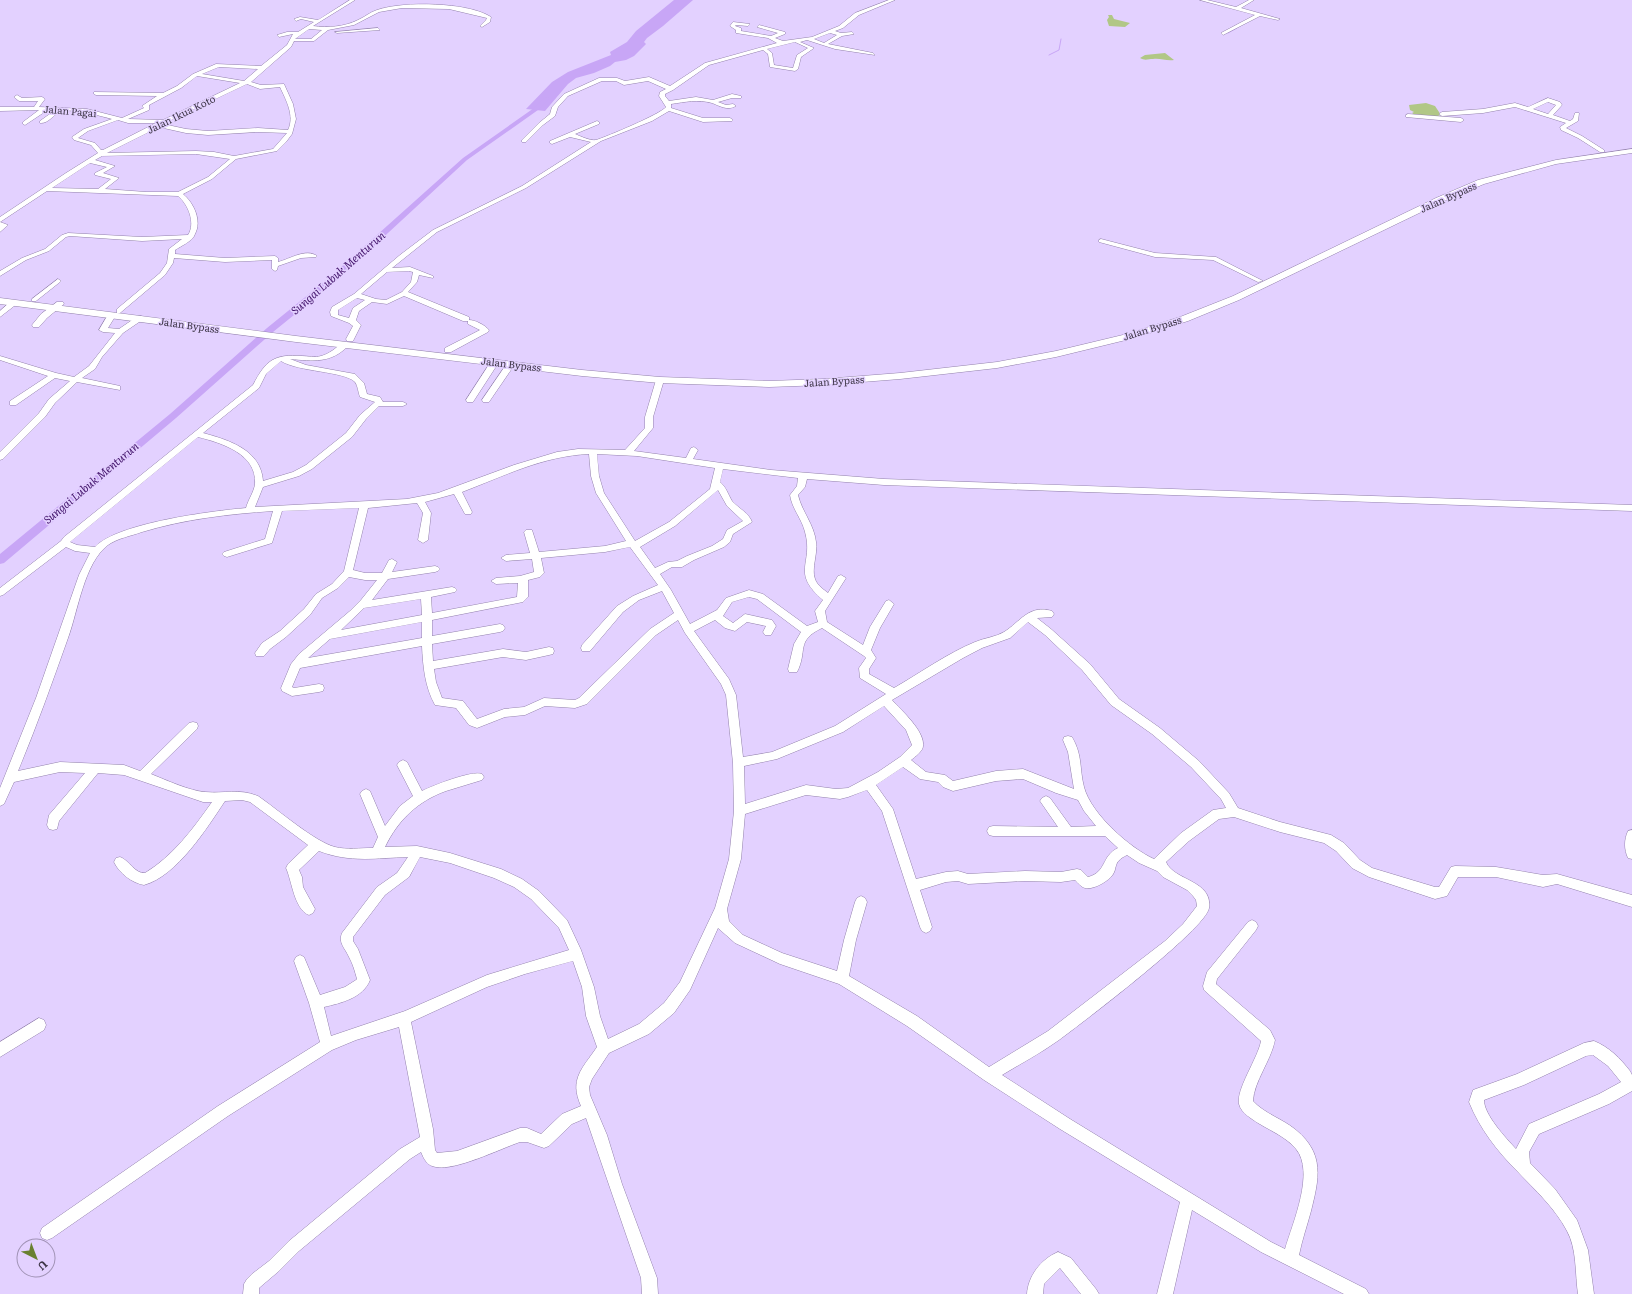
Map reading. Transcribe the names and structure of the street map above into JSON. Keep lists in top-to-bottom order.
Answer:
{
  "streets": {
    "highway": ["Jalan Bypass"],
    "street": ["Jalan Pagai", "Jalan Ikua Koto"]
  },
  "crossings": [
    ["Jalan Pagai", "Jalan Ikua Koto"]
  ],
  "water": ["Sungai Lubuk Menturun"],
  "north": "bottom right"
}
